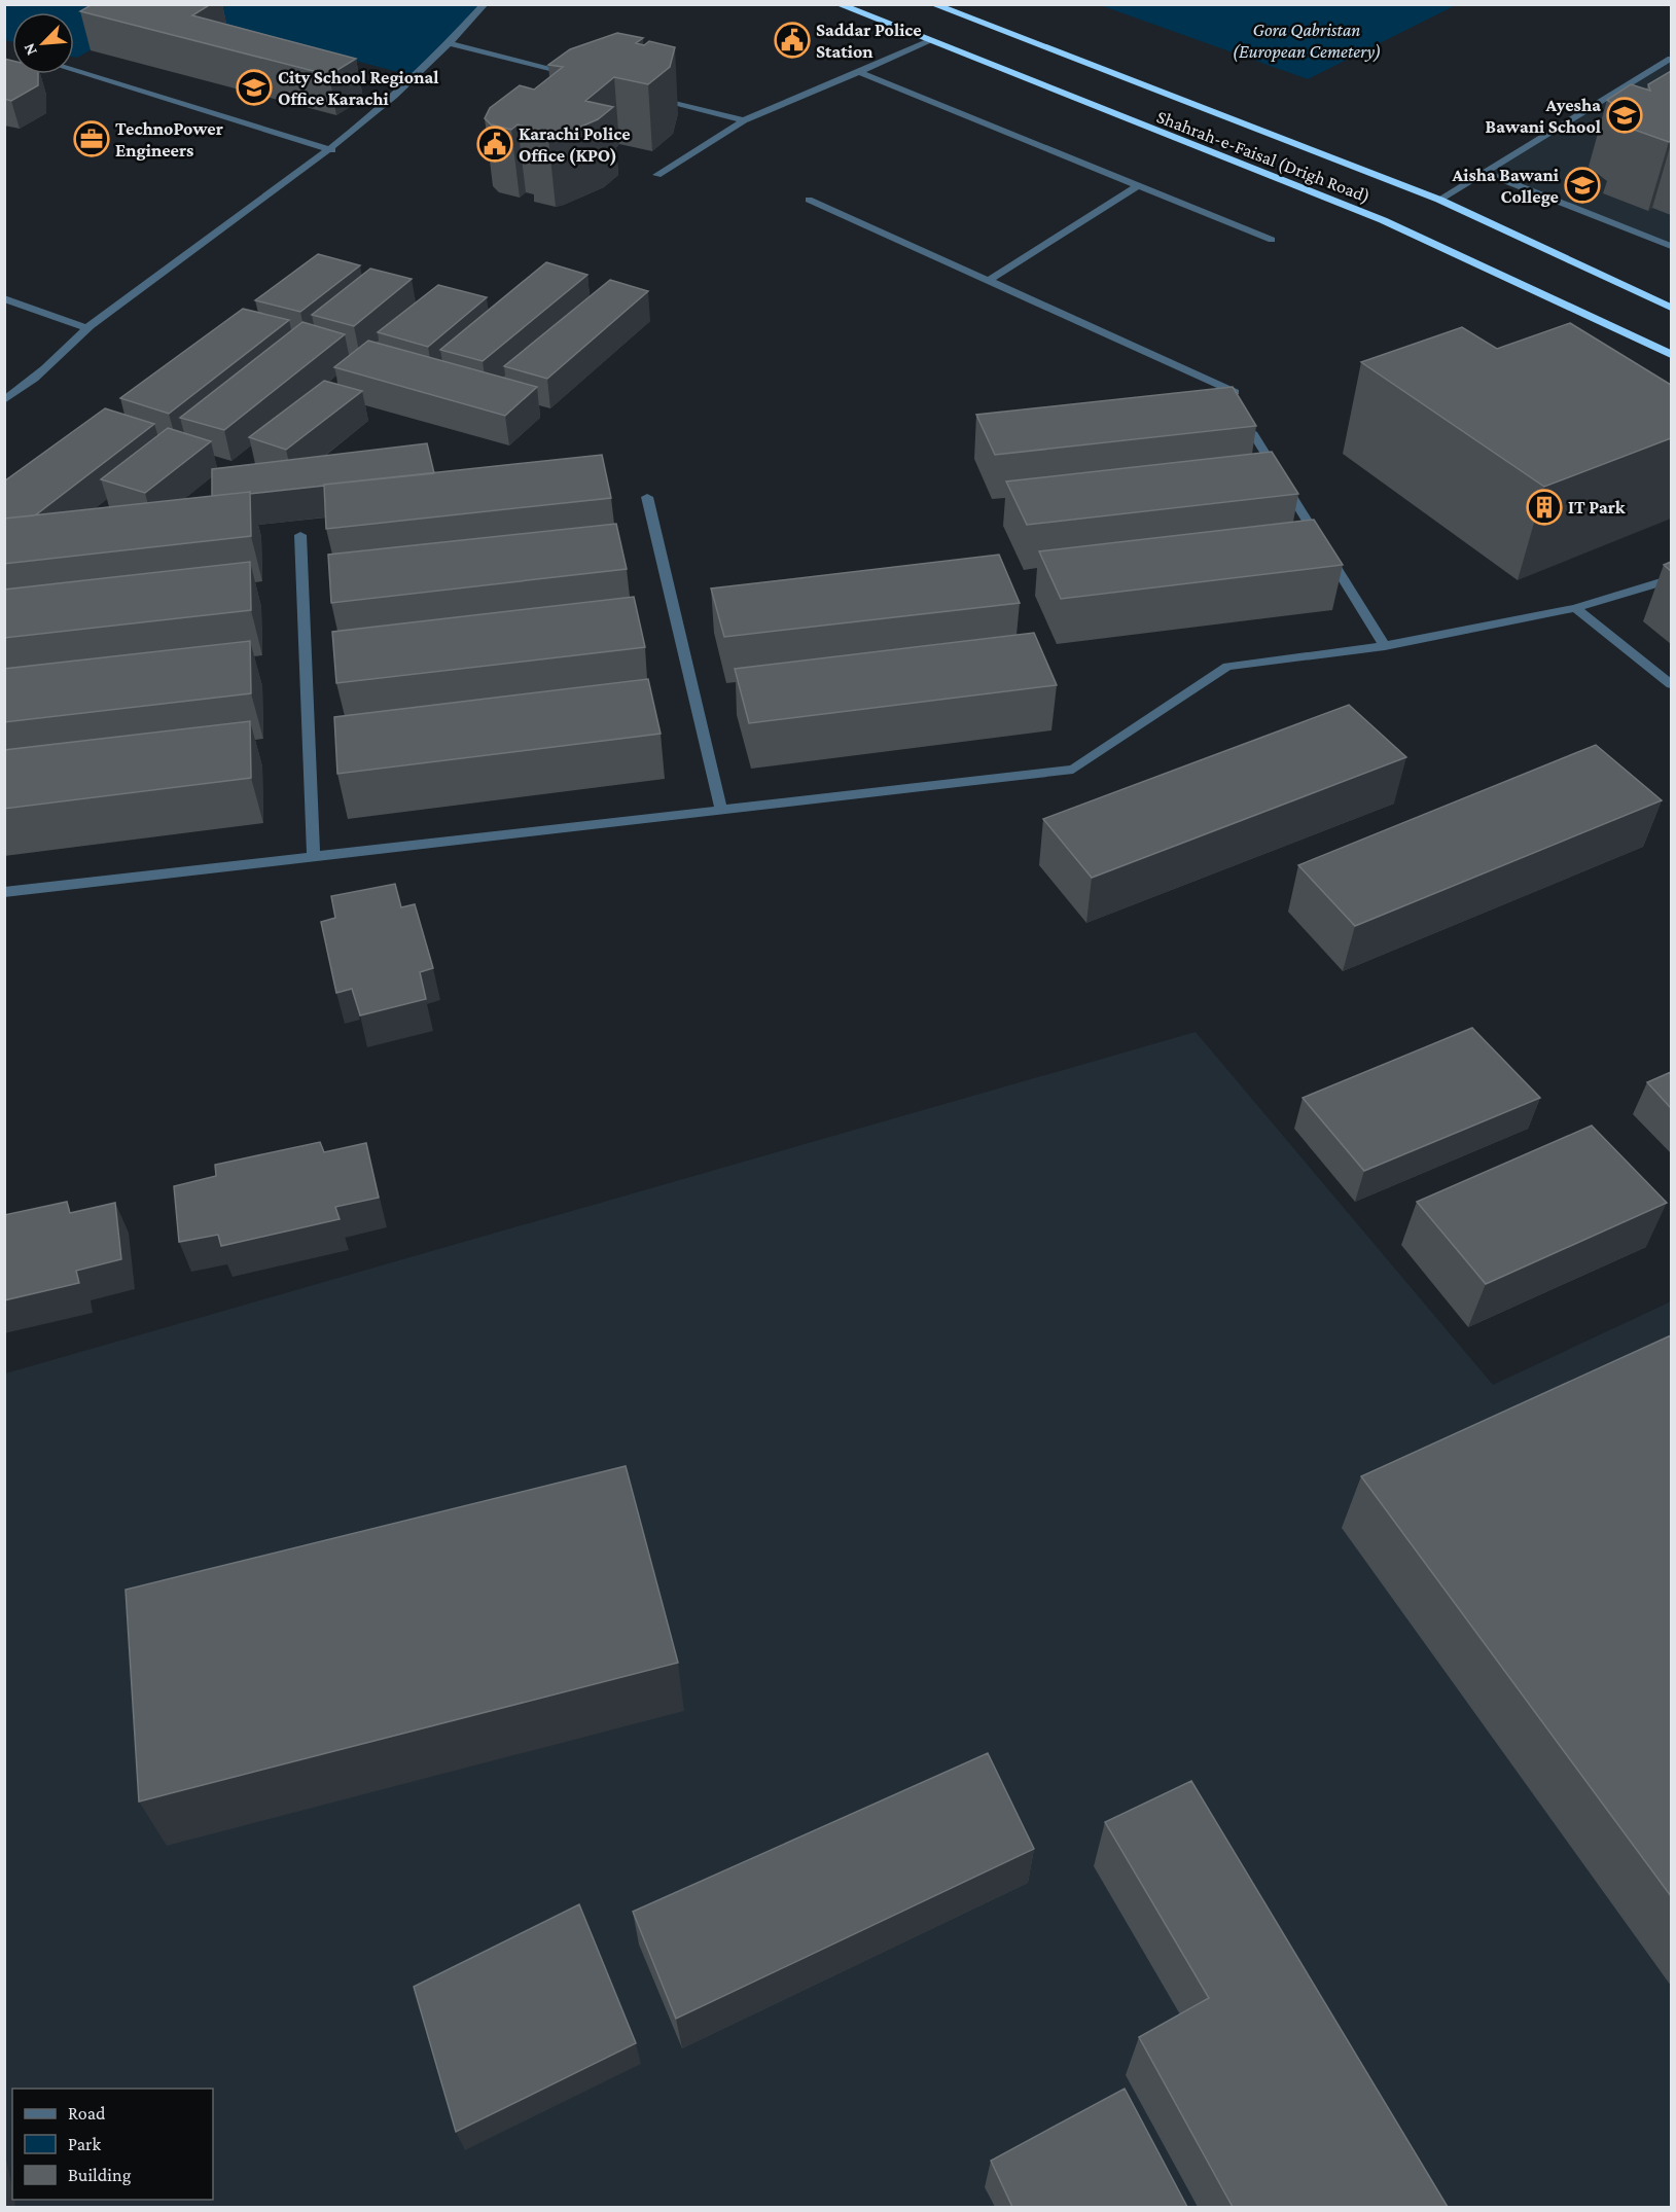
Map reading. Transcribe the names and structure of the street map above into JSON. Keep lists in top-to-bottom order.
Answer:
{
  "streets": {
    "highway": ["Shahrah-e-Faisal (Drigh Road)"]
  },
  "parks": ["Gora Qabristan (European Cemetery)"],
  "places": {
    "public building": ["Saddar Police Station", "Karachi Police Office (KPO)"],
    "school or university": ["City School Regional Office Karachi", "Ayesha Bawani School", "Aisha Bawani College"],
    "office": ["TechnoPower Engineers"],
    "building": ["IT Park"]
  },
  "legend": ["Road", "Park", "Building"],
  "north": "bottom left"
}
